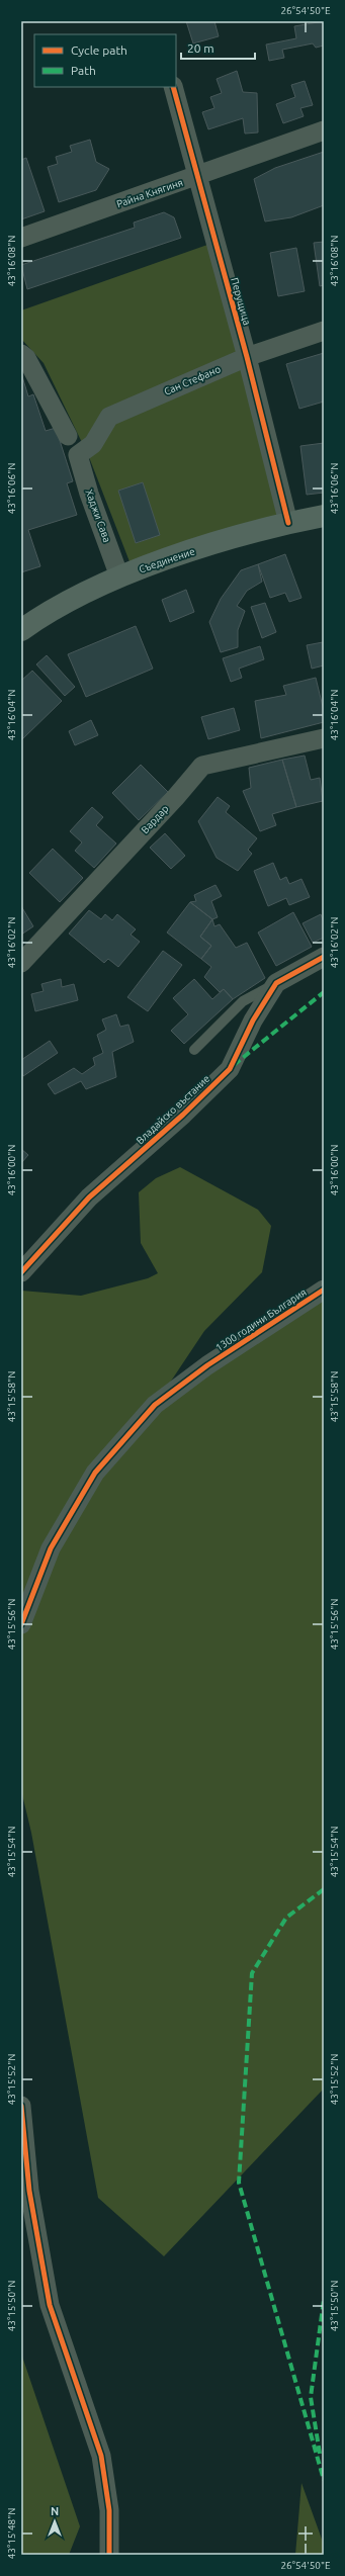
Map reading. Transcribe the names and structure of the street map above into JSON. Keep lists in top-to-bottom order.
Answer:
{
  "streets": {
    "street": [
      "Райна Княгиня",
      "Перущица",
      "Сан Стефано",
      "Хаджи Сава",
      "Съединение",
      "Вардар",
      "Владайско въстание",
      "1300 години България"
    ]
  },
  "crossings": [
    ["Райна Княгиня", "Перущица"],
    ["Перущица", "Сан Стефано"],
    ["Перущица", "Съединение"],
    ["Сан Стефано", "Хаджи Сава"],
    ["Хаджи Сава", "Съединение"]
  ],
  "legend": ["Cycle path", "Path"],
  "scale_bar": "20 m",
  "north": "top",
  "coordinates": [
    "26°54'50\"E",
    "43°16'08\"N",
    "43°16'06\"N",
    "43°16'04\"N",
    "43°16'02\"N",
    "43°16'00\"N",
    "43°15'58\"N",
    "43°15'56\"N",
    "43°15'54\"N",
    "43°15'52\"N",
    "43°15'50\"N",
    "43°15'48\"N"
  ]
}
